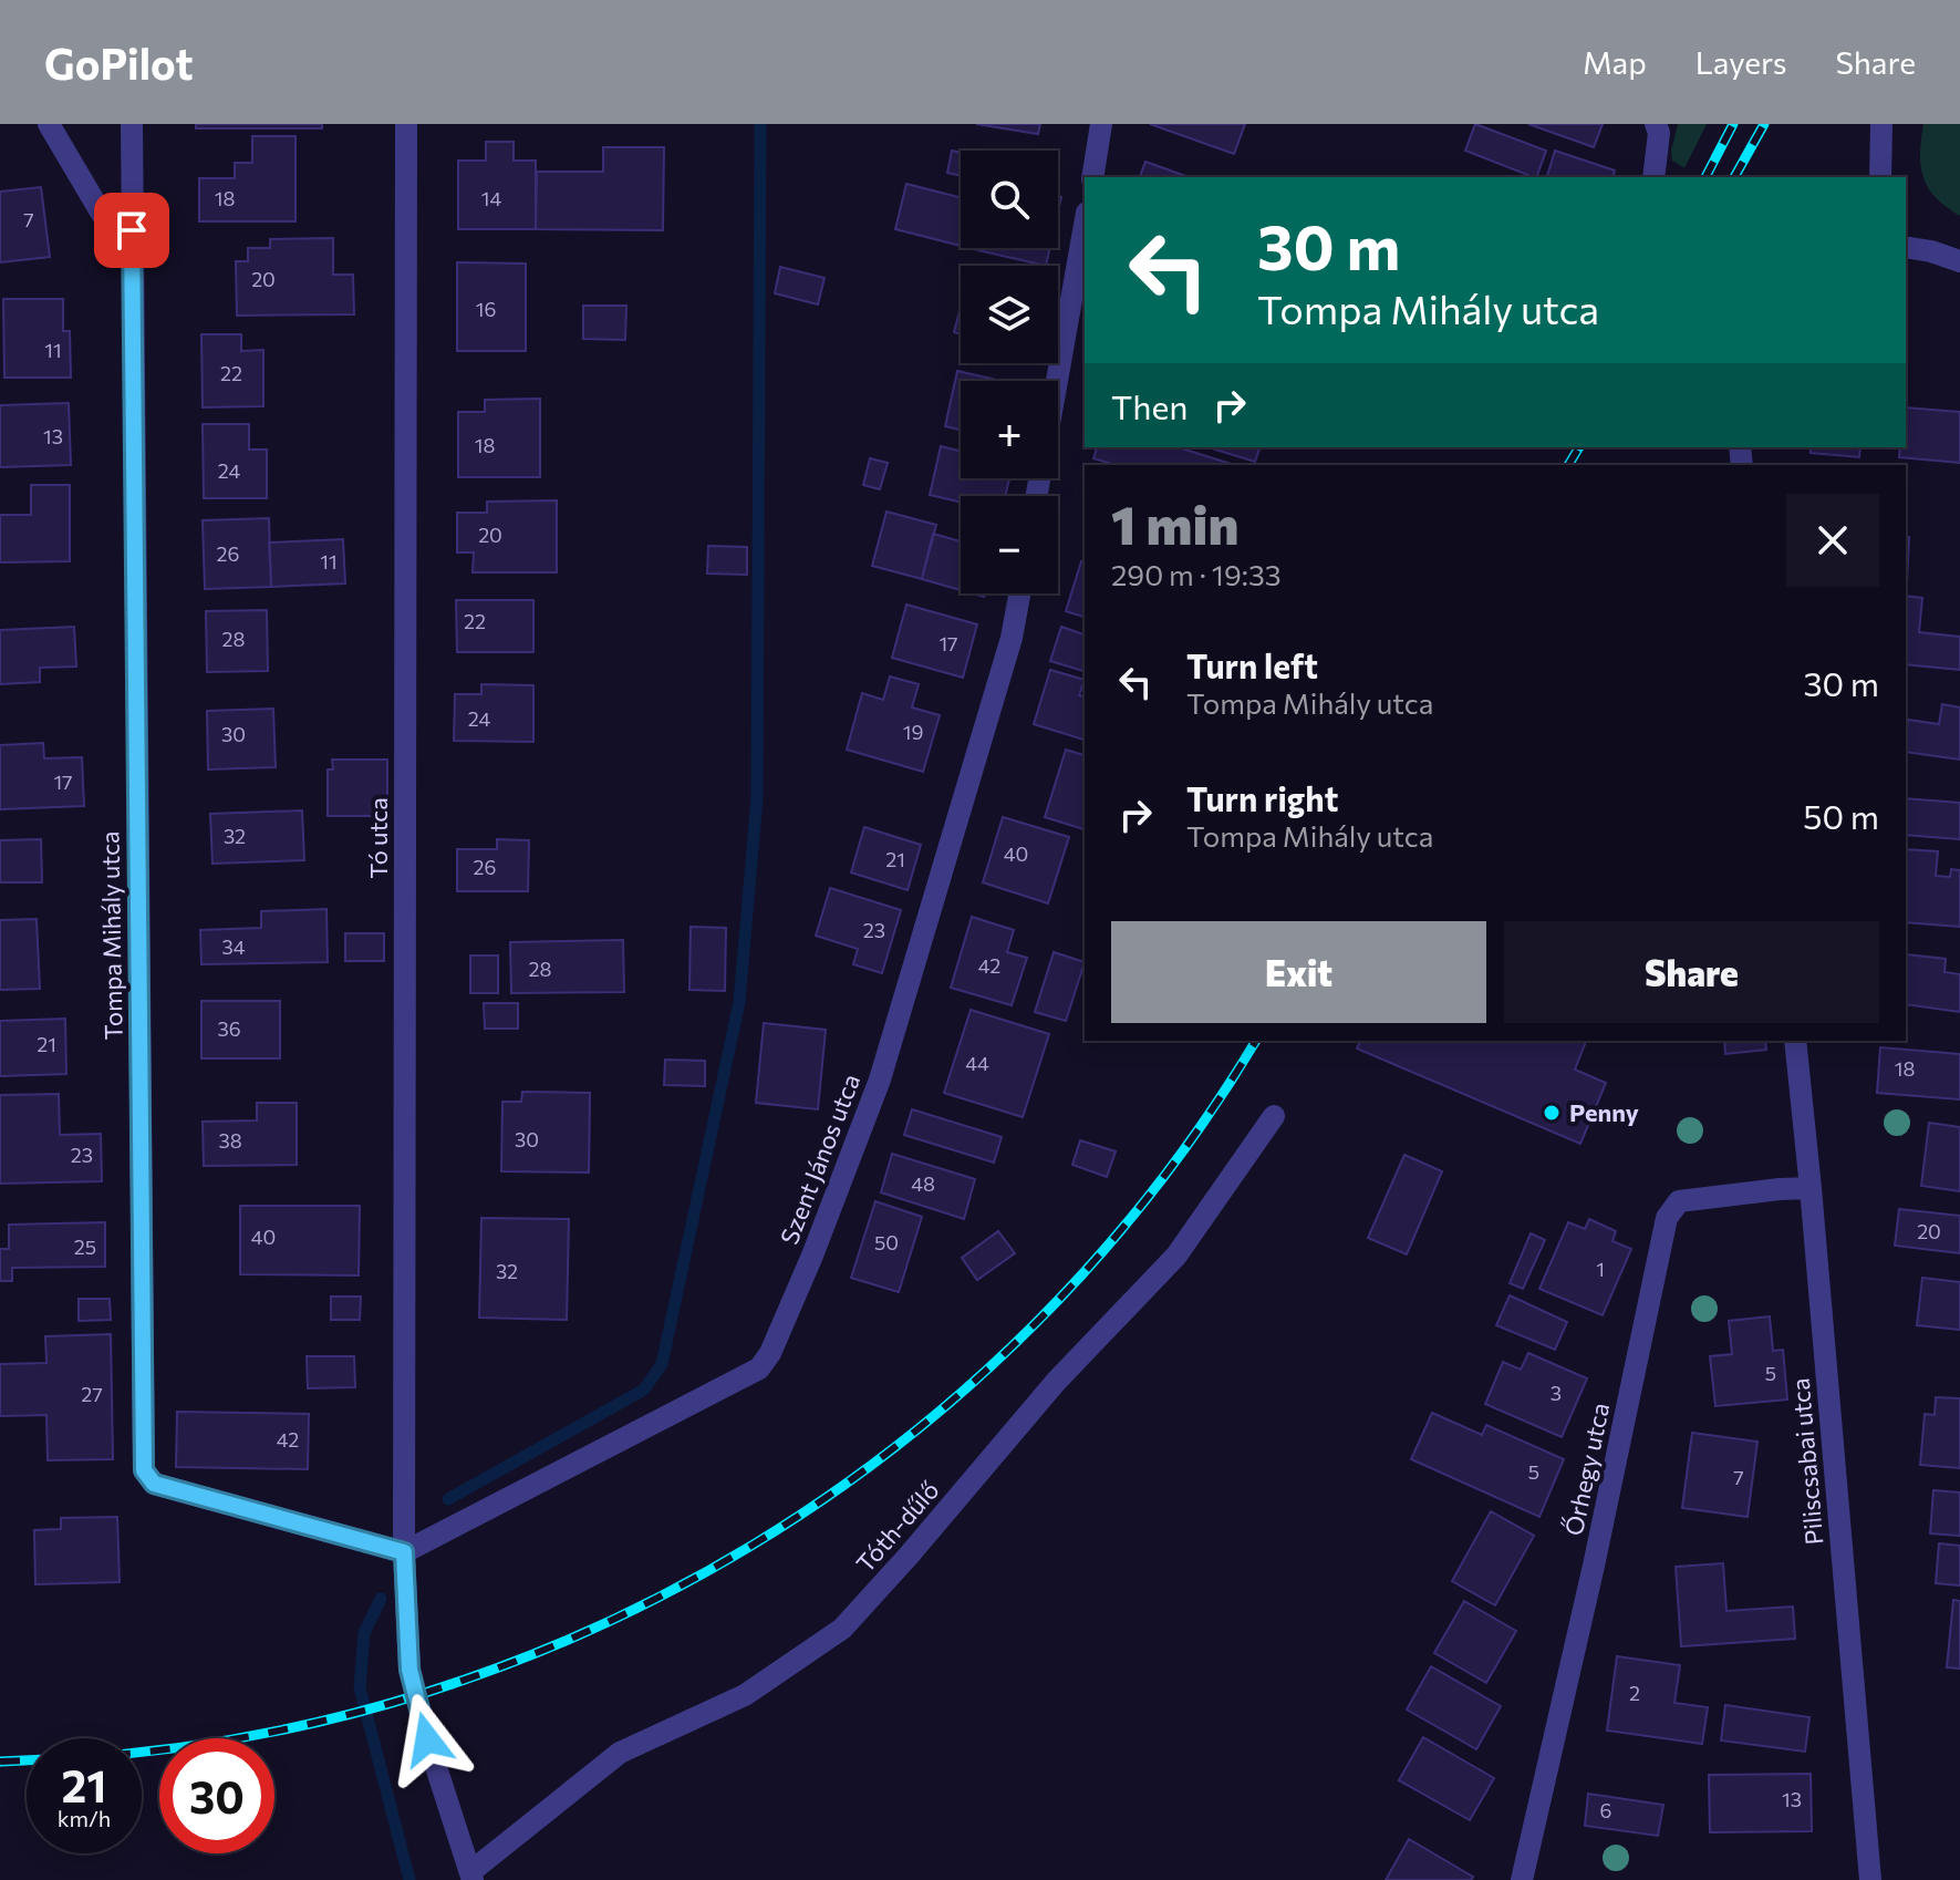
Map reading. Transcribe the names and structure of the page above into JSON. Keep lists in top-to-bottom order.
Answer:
{
  "streets": {
    "street": [
      "Tó utca",
      "Tompa Mihály utca",
      "Szent János utca",
      "Piliscsabai utca",
      "Őrhegy utca",
      "Tóth-dűlő"
    ]
  },
  "crossings": [
    ["Tó utca", "Tompa Mihály utca"],
    ["Tó utca", "Szent János utca"],
    ["Tó utca", "Tóth-dűlő"],
    ["Tompa Mihály utca", "Szent János utca"],
    ["Piliscsabai utca", "Őrhegy utca"]
  ],
  "places": ["Penny"],
  "house_numbers": [
    "18",
    "14",
    "7",
    "20",
    "16",
    "11",
    "22",
    "13",
    "18",
    "24",
    "20",
    "26",
    "11",
    "22",
    "28",
    "17",
    "24",
    "19",
    "30",
    "17",
    "32",
    "40",
    "21",
    "26",
    "23",
    "34",
    "42",
    "28",
    "36",
    "21",
    "44",
    "18",
    "30",
    "38",
    "23",
    "48",
    "20",
    "40",
    "50",
    "25",
    "1",
    "32",
    "5",
    "3",
    "27",
    "42",
    "5",
    "7",
    "2",
    "13",
    "6"
  ],
  "page": {
    "header": "GoPilot",
    "nav": ["Map", "Layers", "Share"],
    "map_buttons": ["+", "−"],
    "turn": ["30 m", "Tompa Mihály utca"],
    "then": "Then",
    "heading": ["1 min", "290 m · 19:33"],
    "list": [
      {
        "name": "Turn left",
        "note": "Tompa Mihály utca",
        "value": "30 m"
      },
      {
        "name": "Turn right",
        "note": "Tompa Mihály utca",
        "value": "50 m"
      }
    ],
    "buttons": ["Exit", "Share"],
    "speed": "21 km/h",
    "limit": "30"
  }
}
